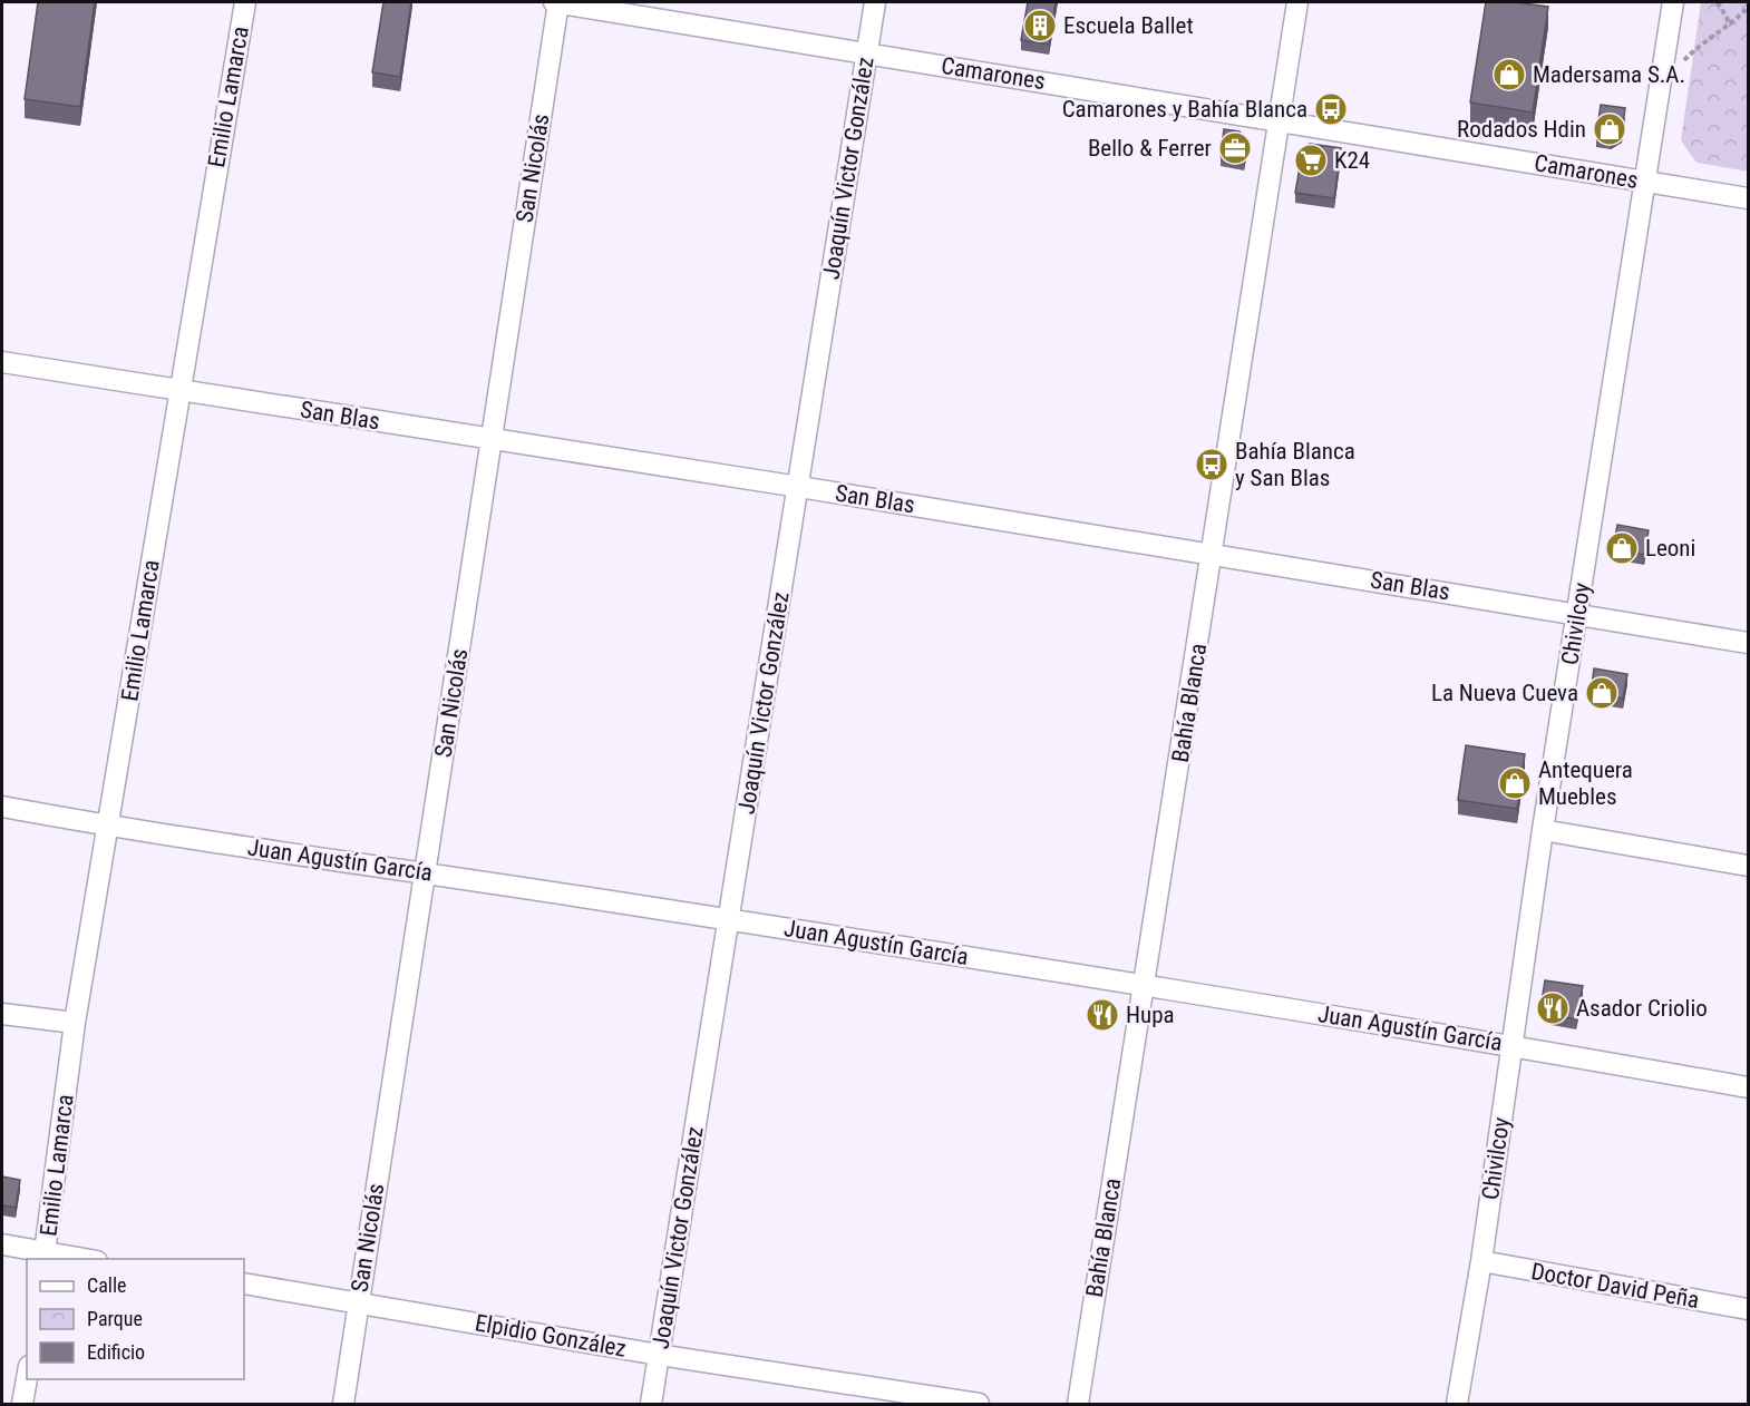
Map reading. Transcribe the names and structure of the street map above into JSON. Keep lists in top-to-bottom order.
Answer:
{
  "streets": {
    "street": [
      "Camarones",
      "Emilio Lamarca",
      "San Nicolás",
      "Joaquín Victor González",
      "San Blas",
      "Chivilcoy",
      "Bahía Blanca",
      "Juan Agustín García",
      "Doctor David Peña",
      "Elpidio González"
    ]
  },
  "crossings": [
    ["Camarones", "San Nicolás"],
    ["Camarones", "Joaquín Victor González"],
    ["Camarones", "Chivilcoy"],
    ["Camarones", "Bahía Blanca"],
    ["Emilio Lamarca", "San Blas"],
    ["Emilio Lamarca", "Juan Agustín García"],
    ["San Nicolás", "San Blas"],
    ["San Nicolás", "Juan Agustín García"],
    ["San Nicolás", "Elpidio González"],
    ["Joaquín Victor González", "San Blas"],
    ["Joaquín Victor González", "Juan Agustín García"],
    ["Joaquín Victor González", "Elpidio González"],
    ["San Blas", "Chivilcoy"],
    ["San Blas", "Bahía Blanca"],
    ["Chivilcoy", "Juan Agustín García"],
    ["Chivilcoy", "Doctor David Peña"],
    ["Bahía Blanca", "Juan Agustín García"]
  ],
  "places": {
    "building": ["Escuela Ballet"],
    "shop": [
      "Madersama S.A.",
      "Rodados Hdin",
      "Leoni",
      "La Nueva Cueva",
      "Antequera Muebles"
    ],
    "bus stop": ["Camarones y Bahía Blanca", "Bahía Blanca y San Blas"],
    "office": ["Bello & Ferrer"],
    "supermarket": ["K24"],
    "restaurant": ["Asador Criolio", "Hupa"]
  },
  "legend": ["Calle", "Parque", "Edificio"]
}
